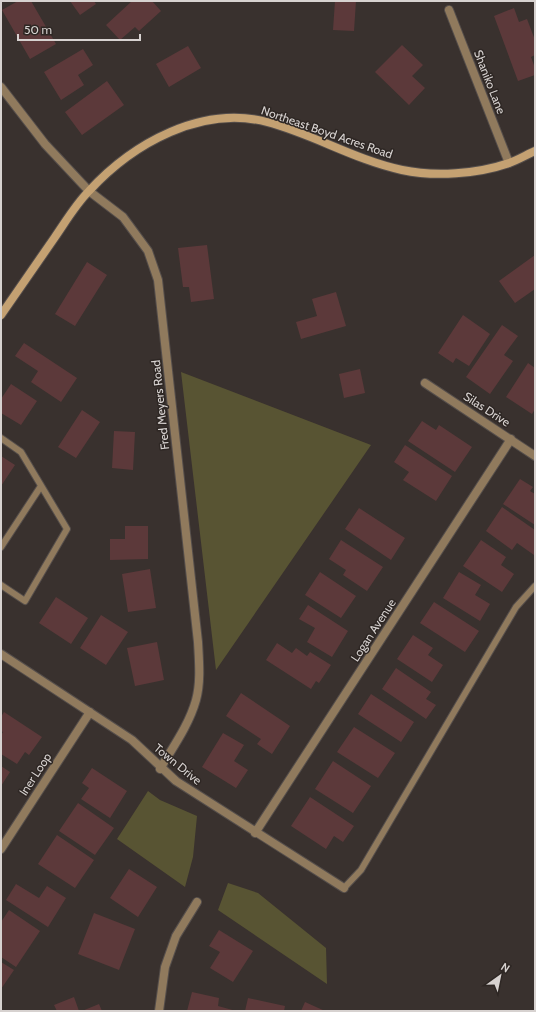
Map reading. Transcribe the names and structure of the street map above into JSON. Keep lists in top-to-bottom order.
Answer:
{
  "streets": {
    "street": [
      "Shaniko Lane",
      "Northeast Boyd Acres Road",
      "Fred Meyers Road",
      "Silas Drive",
      "Logan Avenue",
      "Town Drive",
      "Iner Loop"
    ]
  },
  "crossings": [
    ["Shaniko Lane", "Northeast Boyd Acres Road"],
    ["Northeast Boyd Acres Road", "Fred Meyers Road"],
    ["Fred Meyers Road", "Town Drive"],
    ["Silas Drive", "Logan Avenue"],
    ["Logan Avenue", "Town Drive"],
    ["Town Drive", "Iner Loop"]
  ],
  "scale_bar": "50 m",
  "north": "top right"
}
